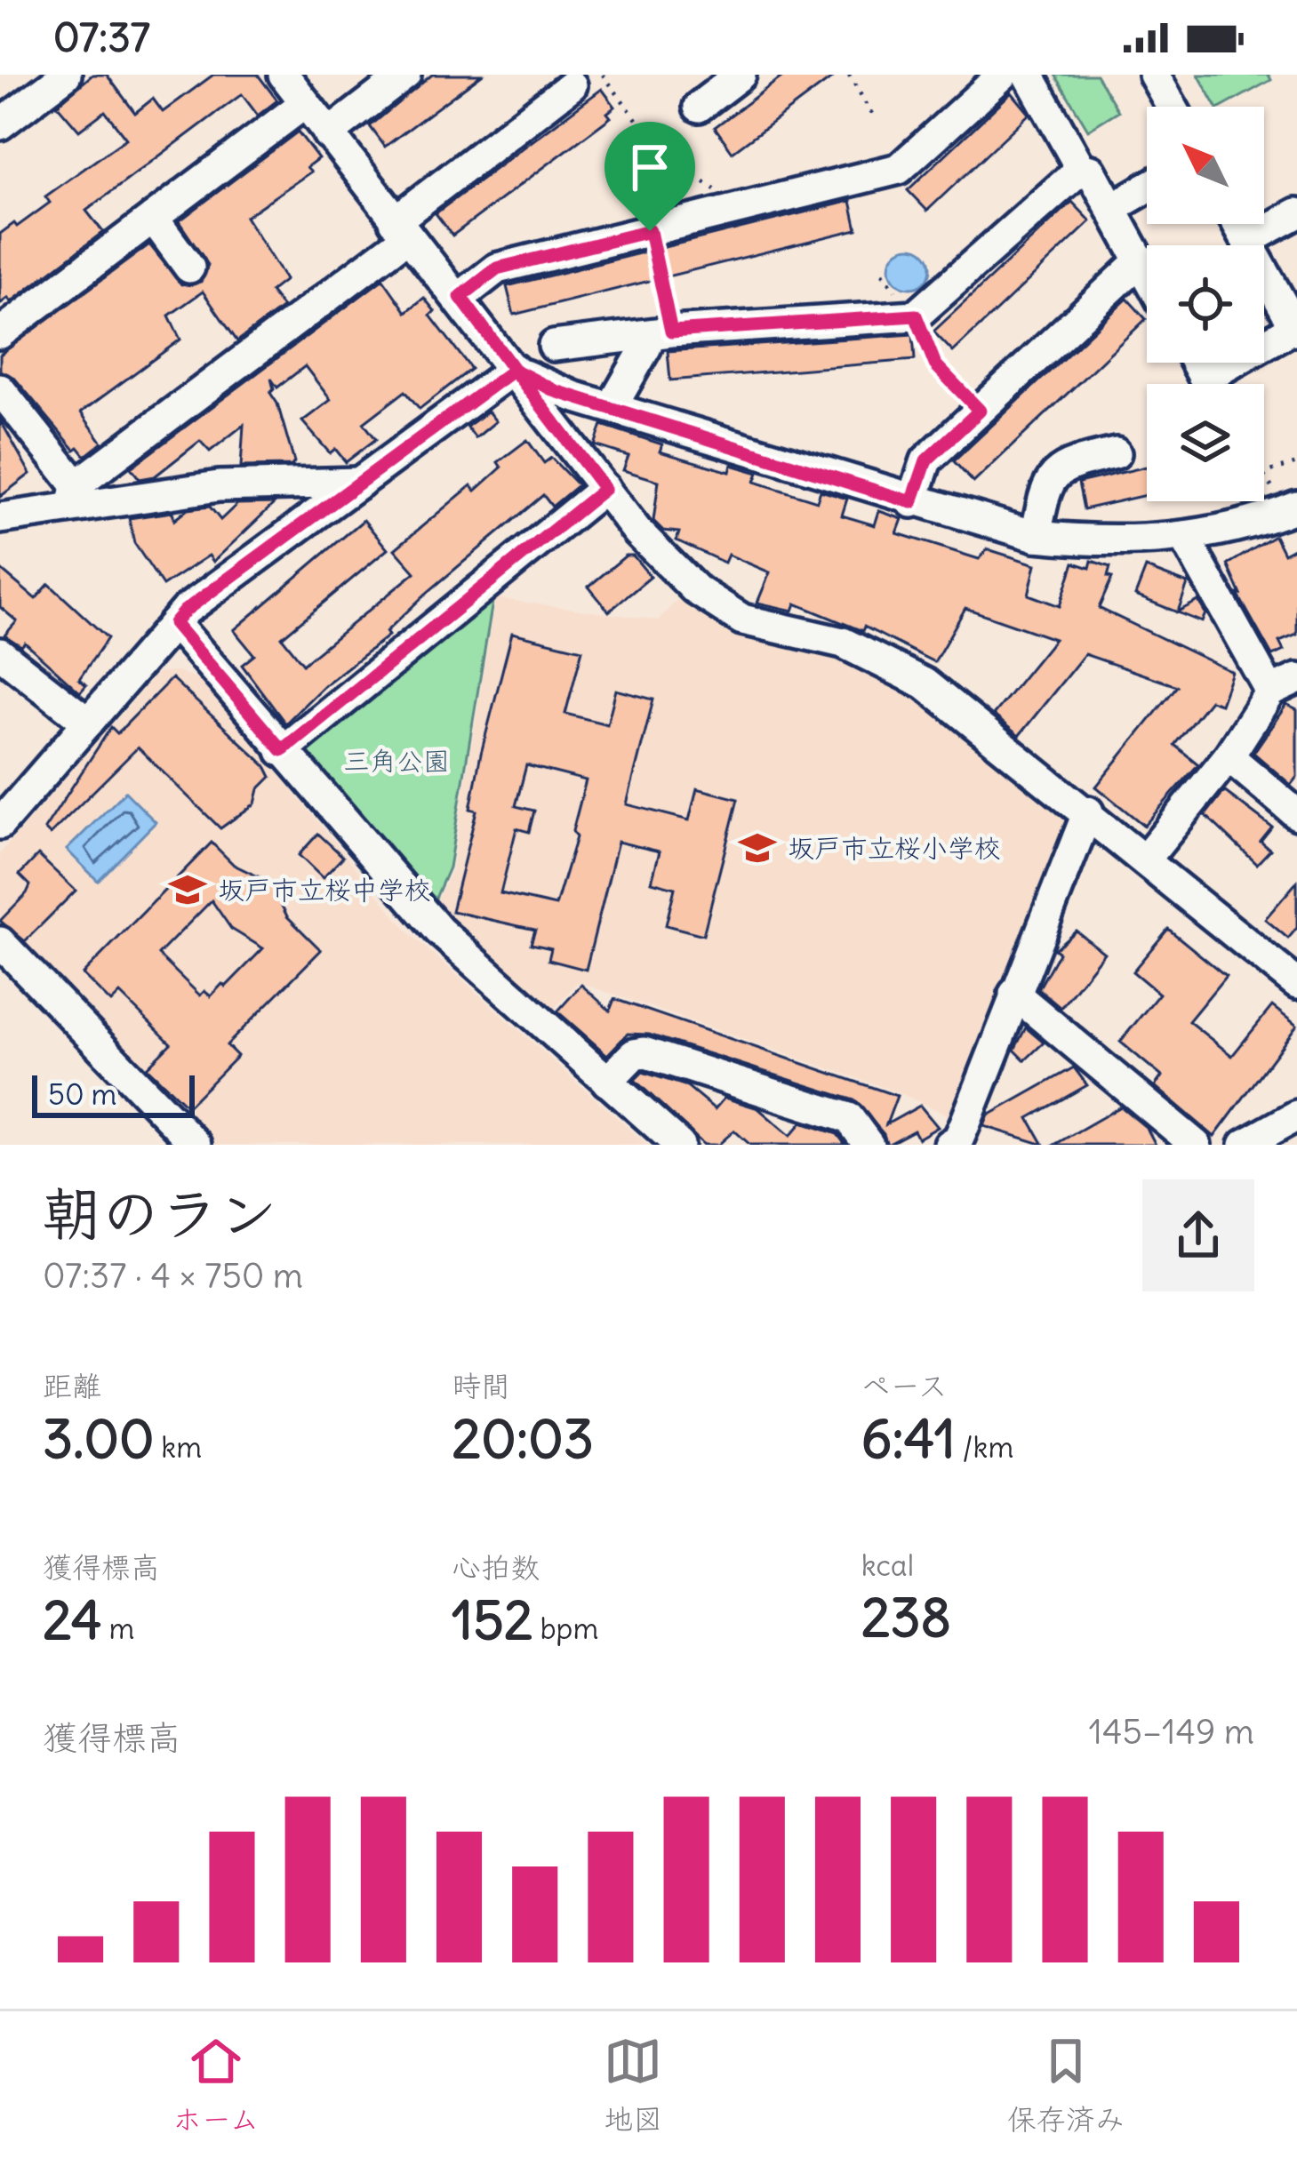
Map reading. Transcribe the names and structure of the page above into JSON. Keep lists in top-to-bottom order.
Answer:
{
  "parks": ["三角公園"],
  "places": {
    "school or university": ["坂戸市立桜小学校", "坂戸市立桜中学校"]
  },
  "scale_bar": "50 m",
  "north": "top left",
  "page": {
    "status": "07:37",
    "scale": "50 m",
    "heading": ["朝のラン", "07:37 · 4 × 750 m"],
    "stats": [
      ["距離", "3.00 km"],
      ["時間", "20:03"],
      ["ペース", "6:41 /km"],
      ["獲得標高", "24 m"],
      ["心拍数", "152 bpm"],
      ["kcal", "238"]
    ],
    "chart": ["獲得標高", "145–149 m"],
    "tabs": ["ホーム", "地図", "保存済み"]
  }
}
